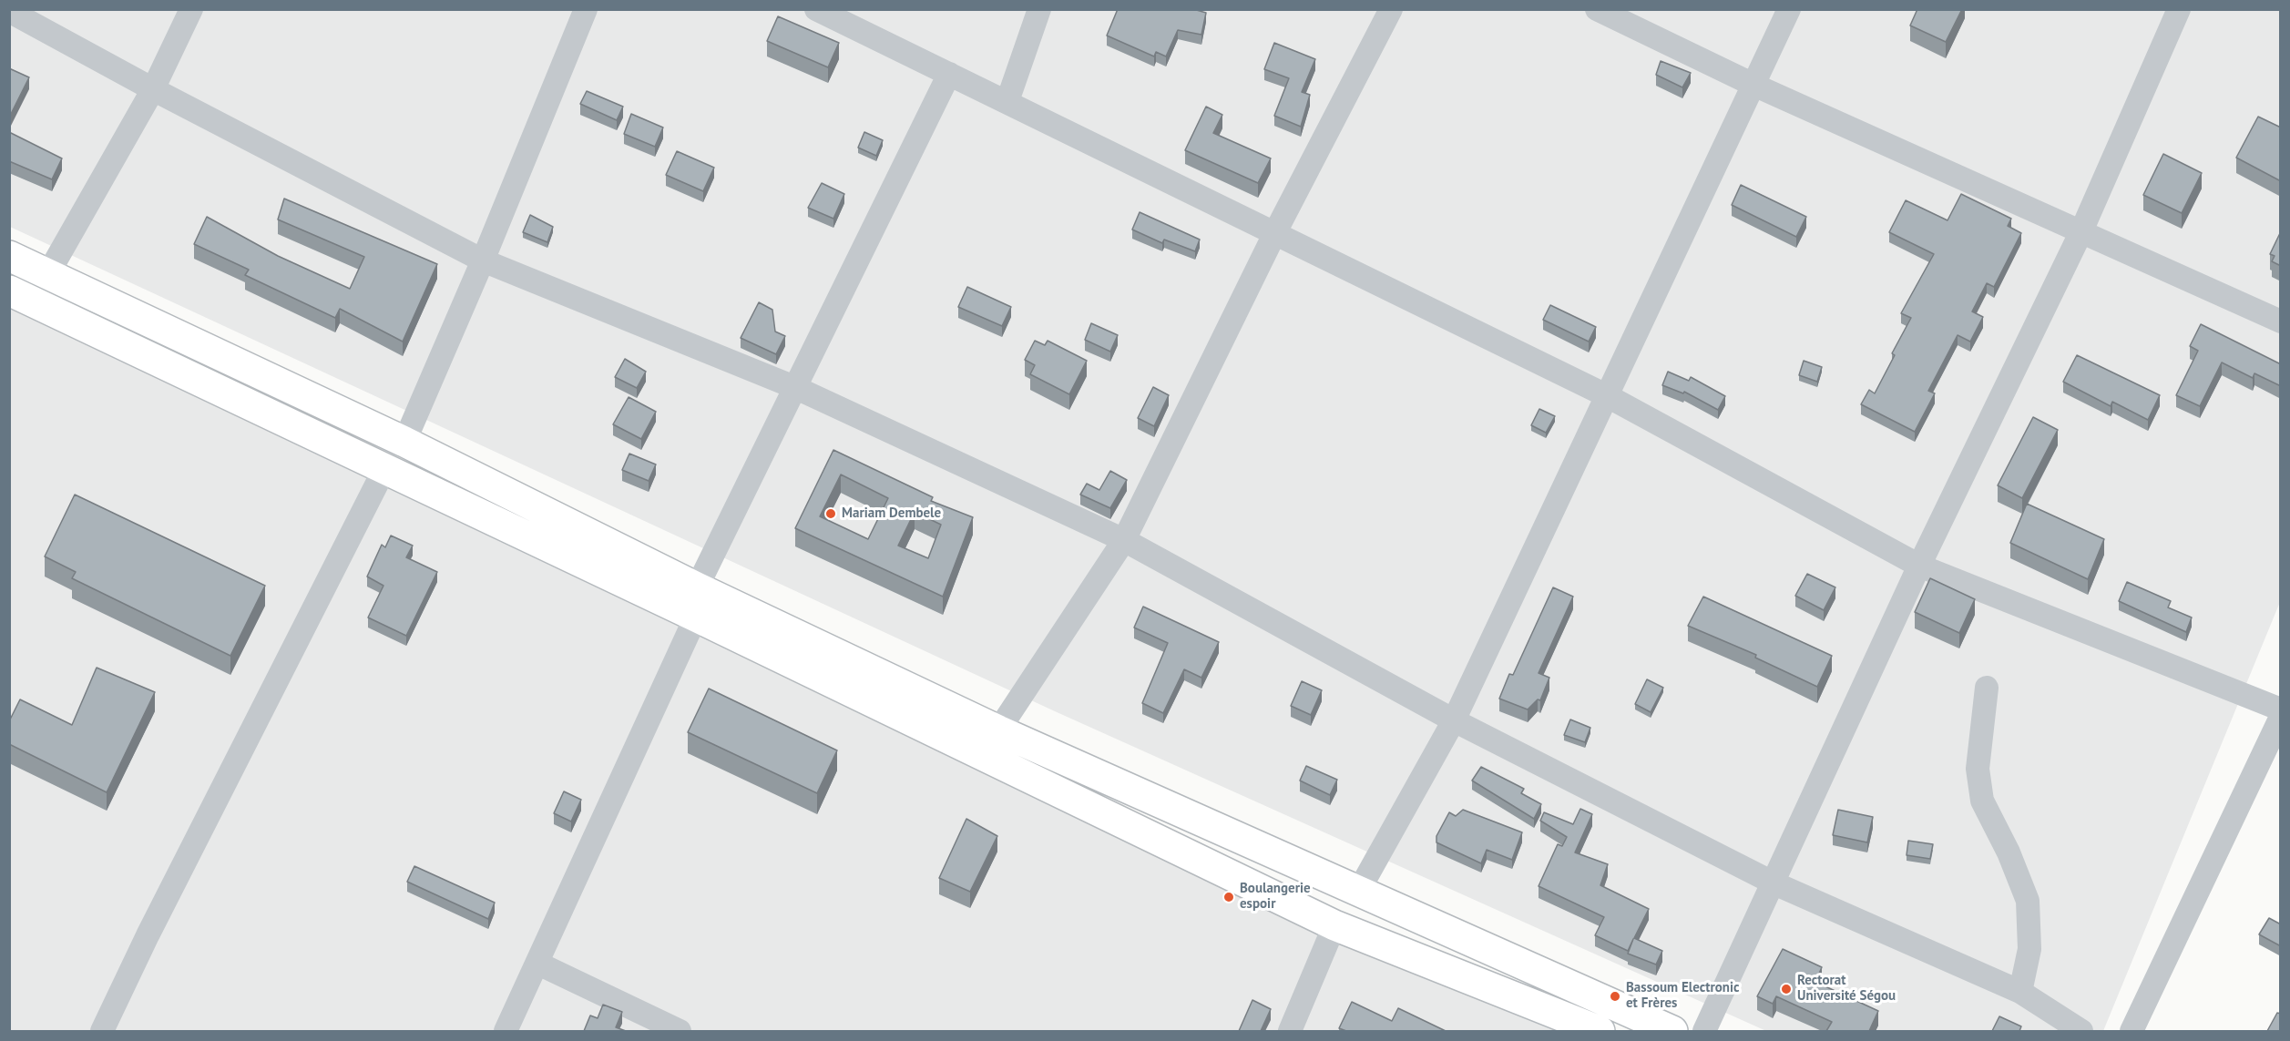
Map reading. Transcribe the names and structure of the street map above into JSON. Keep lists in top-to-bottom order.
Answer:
{
  "places": [
    "Mariam Dembele",
    "Boulangerie espoir",
    "Rectorat Université Ségou",
    "Bassoum Electronic et Frères"
  ]
}
